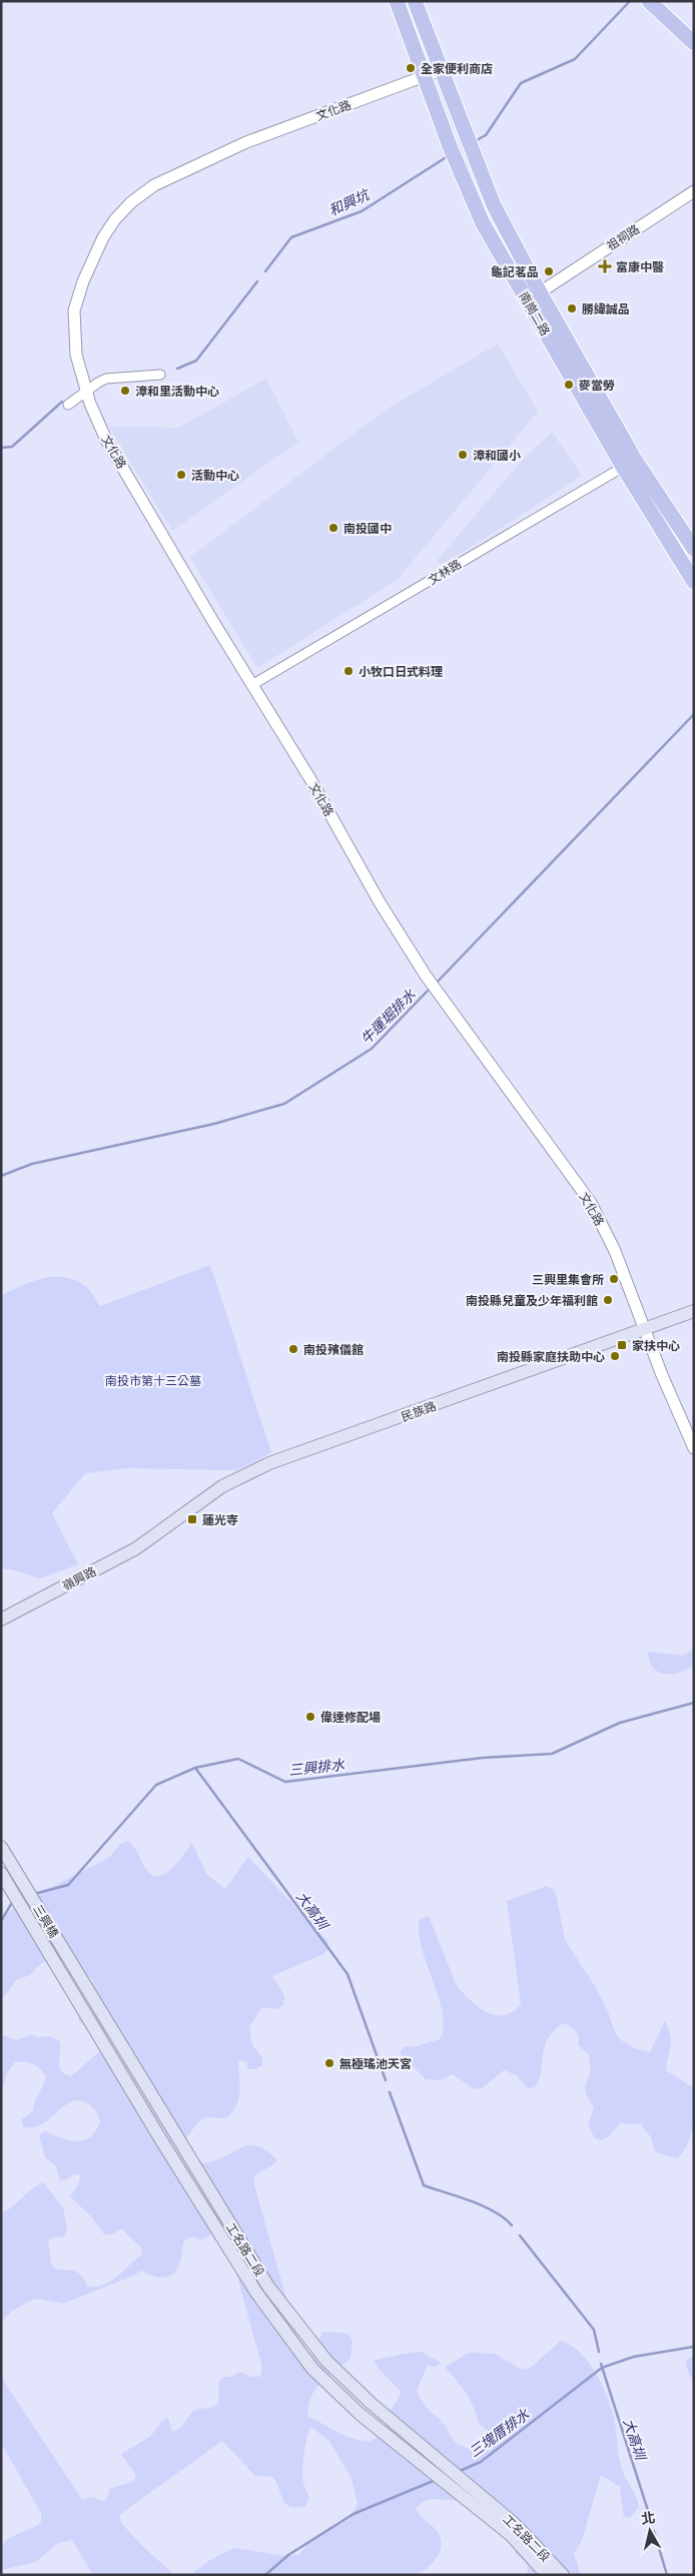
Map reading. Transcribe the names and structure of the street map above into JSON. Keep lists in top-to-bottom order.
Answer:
{
  "streets": {
    "main road": [
      "南崗二路",
      "民族路",
      "嶺興路",
      "三興橋",
      "工名路二段"
    ],
    "street": ["文化路", "祖祠路", "文林路"]
  },
  "crossings": [
    ["文化路", "南崗二路"],
    ["文化路", "文林路"],
    ["文化路", "民族路"],
    ["祖祠路", "南崗二路"],
    ["南崗二路", "文林路"],
    ["民族路", "嶺興路"],
    ["三興橋", "工名路二段"]
  ],
  "water": [
    "和興坑",
    "牛運堀排水",
    "三興排水",
    "大高圳",
    "三塊厝排水"
  ],
  "parks": ["南投市第十三公墓"],
  "places": {
    "other": [
      "全家便利商店",
      "龜記茗品",
      "勝緯誠品",
      "麥當勞",
      "漳和里活動中心",
      "漳和國小",
      "活動中心",
      "南投國中",
      "小牧口日式料理",
      "三興里集會所",
      "南投縣兒童及少年福利館",
      "南投殯儀館",
      "南投縣家庭扶助中心",
      "偉達修配場",
      "無極瑤池天宮"
    ],
    "health": ["富康中醫"],
    "transit": ["家扶中心", "蓮光寺"]
  },
  "north": "top"
}
